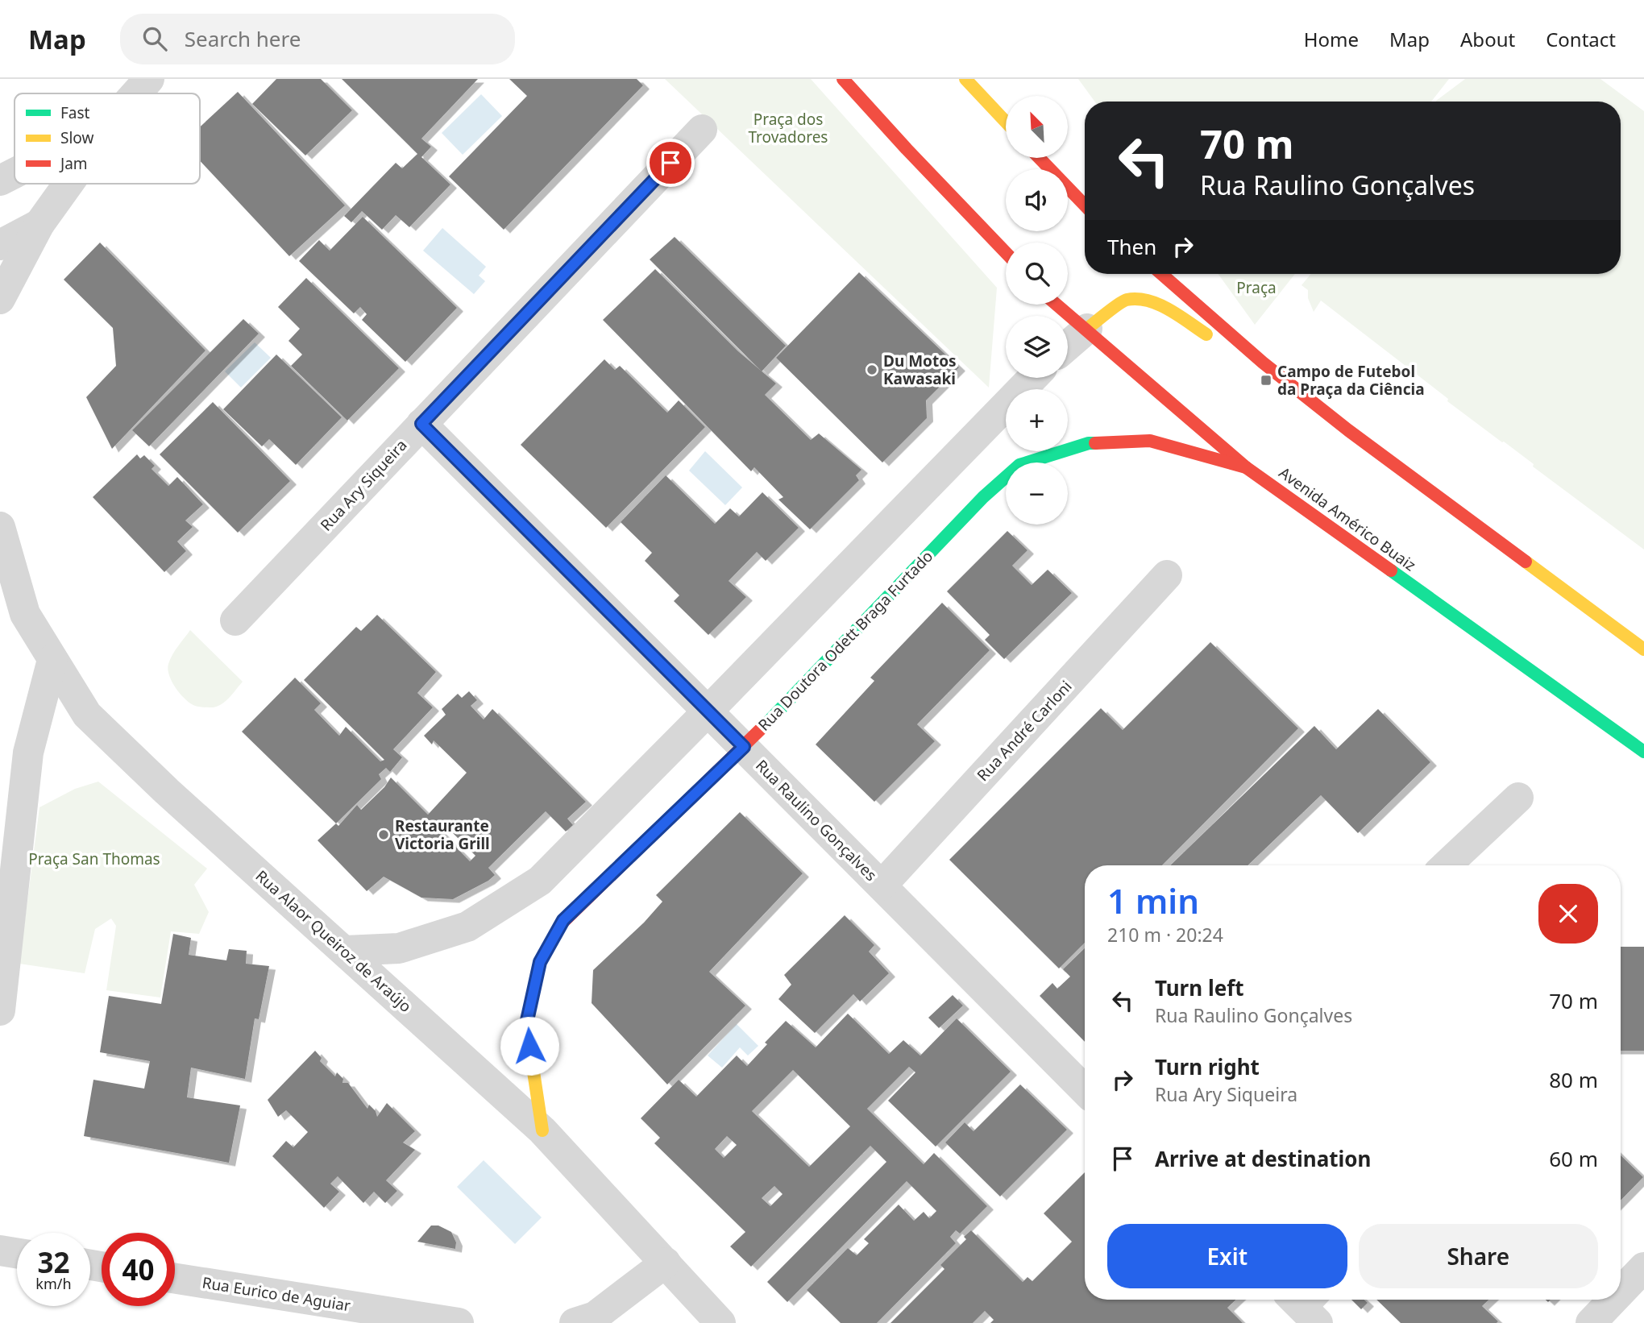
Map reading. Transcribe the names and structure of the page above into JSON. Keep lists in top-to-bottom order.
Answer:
{
  "streets": {
    "main road": ["Avenida Américo Buaiz", "Rua Doutora Odett Braga Furtado"],
    "street": [
      "Rua Ary Siqueira",
      "Rua André Carloni",
      "Rua Raulino Gonçalves",
      "Rua Alaor Queiroz de Araújo",
      "Rua Eurico de Aguiar"
    ]
  },
  "crossings": [
    ["Rua Ary Siqueira", "Rua Raulino Gonçalves"],
    ["Avenida Américo Buaiz", "Rua Doutora Odett Braga Furtado"],
    ["Rua Doutora Odett Braga Furtado", "Rua Raulino Gonçalves"],
    ["Rua Doutora Odett Braga Furtado", "Rua Alaor Queiroz de Araújo"],
    ["Rua André Carloni", "Rua Raulino Gonçalves"]
  ],
  "parks": ["Praça dos Trovadores", "Praça", "Praça San Thomas"],
  "places": {
    "other": ["Du Motos Kawasaki", "Restaurante Victoria Grill"],
    "transit": ["Campo de Futebol da Praça da Ciência"]
  },
  "legend": ["Fast", "Slow", "Jam"],
  "north": "top left",
  "page": {
    "header": "Map",
    "search": "Search here",
    "nav": [
      "Home",
      "Map",
      "About",
      "Contact"
    ],
    "map_buttons": ["+", "−"],
    "turn": ["70 m", "Rua Raulino Gonçalves"],
    "then": "Then",
    "heading": ["1 min", "210 m · 20:24"],
    "list": [
      {
        "name": "Turn left",
        "note": "Rua Raulino Gonçalves",
        "value": "70 m"
      },
      {
        "name": "Turn right",
        "note": "Rua Ary Siqueira",
        "value": "80 m"
      },
      {
        "name": "Arrive at destination",
        "value": "60 m"
      }
    ],
    "buttons": ["Exit", "Share"],
    "speed": "32 km/h",
    "limit": "40"
  }
}
